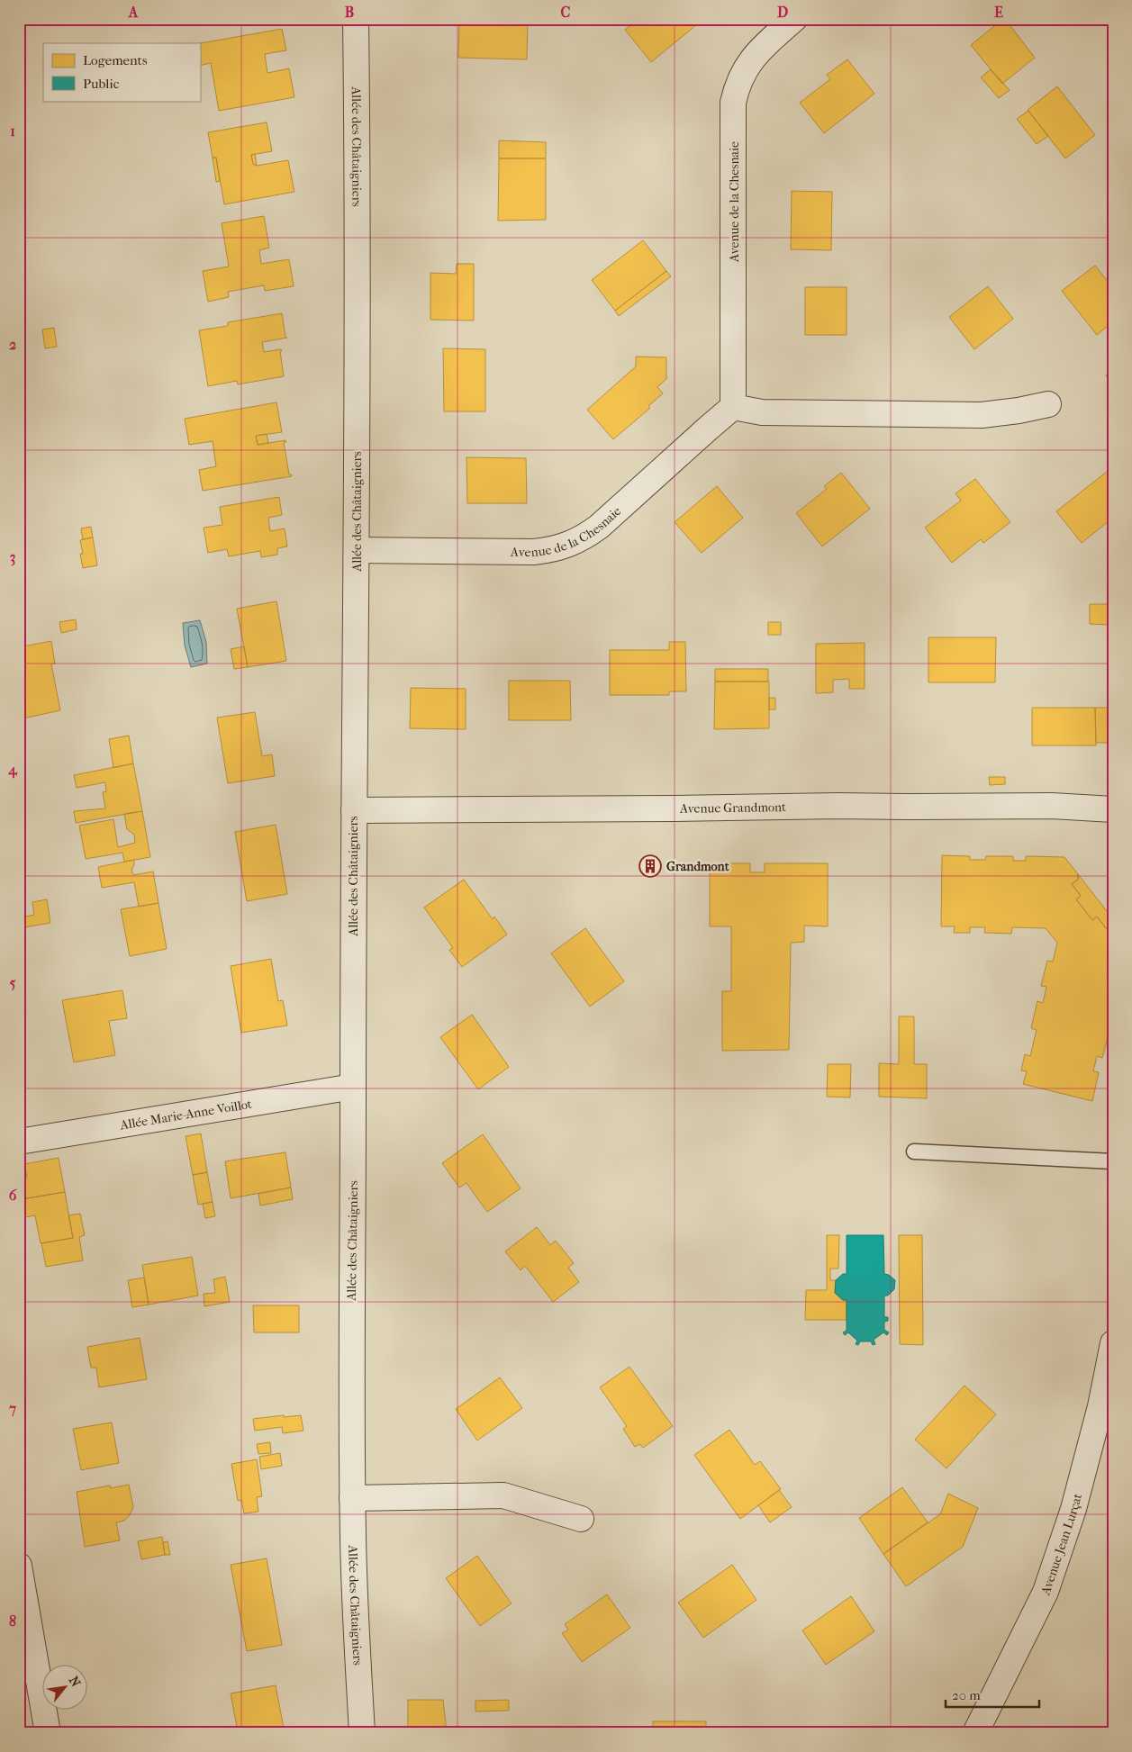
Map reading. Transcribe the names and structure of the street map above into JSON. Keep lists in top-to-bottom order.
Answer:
{
  "streets": {
    "street": [
      "Allée des Châtaigniers",
      "Avenue de la Chesnaie",
      "Avenue Grandmont",
      "Allée Marie-Anne Voillot",
      "Avenue Jean Lurçat"
    ]
  },
  "crossings": [
    ["Allée des Châtaigniers", "Avenue de la Chesnaie"],
    ["Allée des Châtaigniers", "Avenue Grandmont"],
    ["Allée des Châtaigniers", "Allée Marie-Anne Voillot"]
  ],
  "places": {
    "building": ["Grandmont"]
  },
  "legend": ["Logements", "Public"],
  "scale_bar": "20 m",
  "north": "top right",
  "grid": {
    "columns": [
      "A",
      "B",
      "C",
      "D",
      "E"
    ],
    "rows": [
      "1",
      "2",
      "3",
      "4",
      "5",
      "6",
      "7",
      "8"
    ]
  }
}
